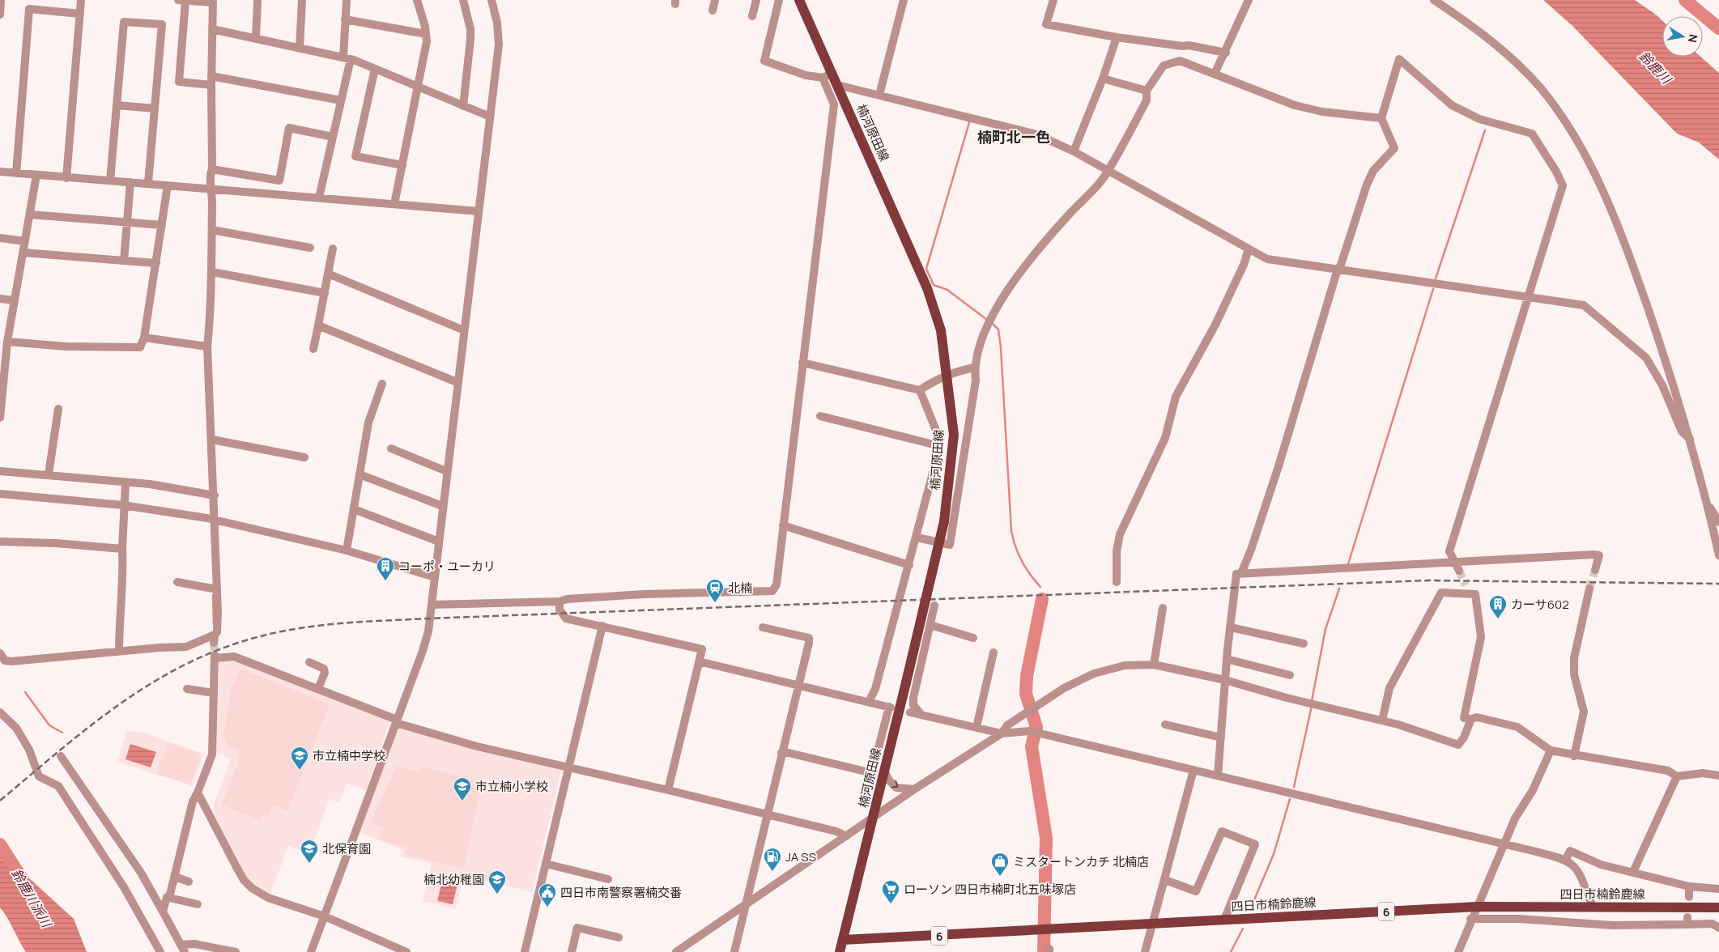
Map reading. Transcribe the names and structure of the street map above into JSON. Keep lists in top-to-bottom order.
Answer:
{
  "streets": {
    "main road": ["楠河原田線", "四日市楠鈴鹿線", "6"]
  },
  "crossings": [
    ["楠河原田線", "四日市楠鈴鹿線"]
  ],
  "districts": ["楠町北一色"],
  "water": ["鈴鹿川", "鈴鹿川派川"],
  "places": {
    "building": ["コーポ・ユーカリ", "カーサ602"],
    "station": ["北楠"],
    "school or university": [
      "市立楠中学校",
      "市立楠小学校",
      "北保育園",
      "楠北幼稚園"
    ],
    "fuel station": ["JA SS"],
    "shop": ["ミスタートンカチ 北楠店"],
    "supermarket": ["ローソン 四日市楠町北五味塚店"],
    "public building": ["四日市南警察署楠交番"]
  },
  "north": "right"
}
